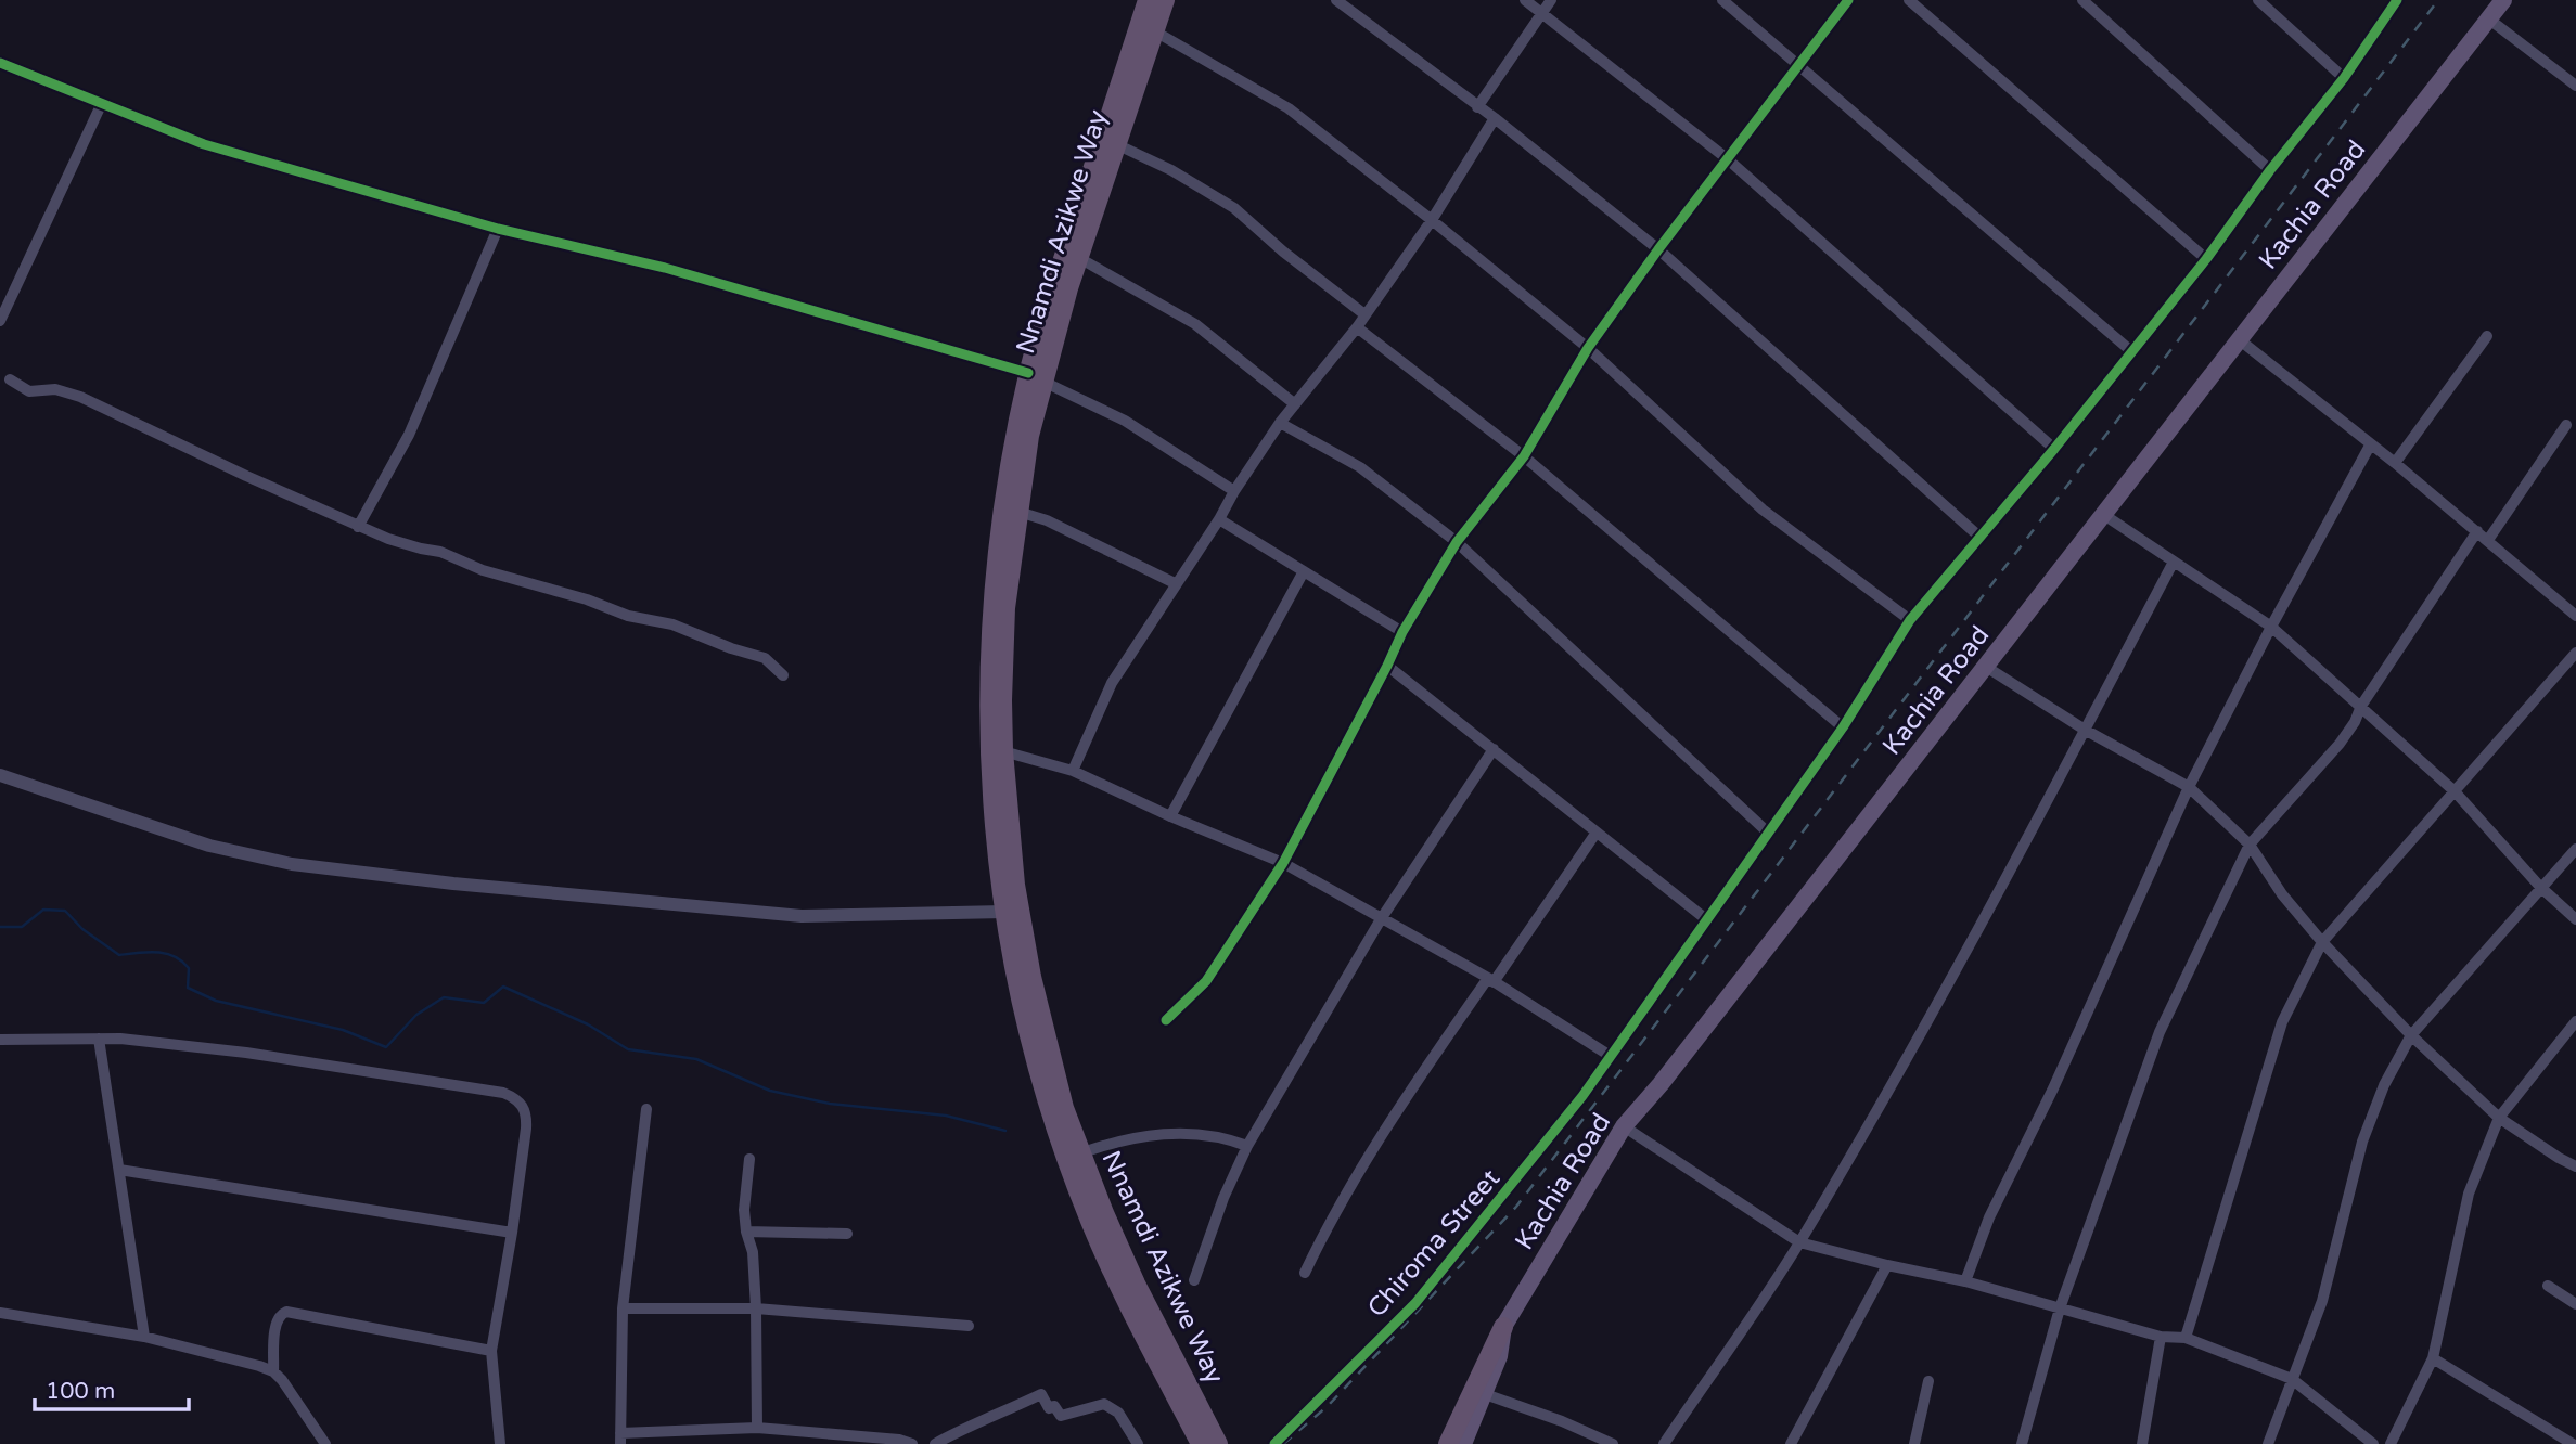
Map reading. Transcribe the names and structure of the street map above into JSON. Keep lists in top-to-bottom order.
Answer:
{
  "streets": {
    "highway": ["Nnamdi Azikwe Way"],
    "main road": ["Kachia Road"],
    "street": ["Chiroma Street"]
  },
  "scale_bar": "100 m"
}
